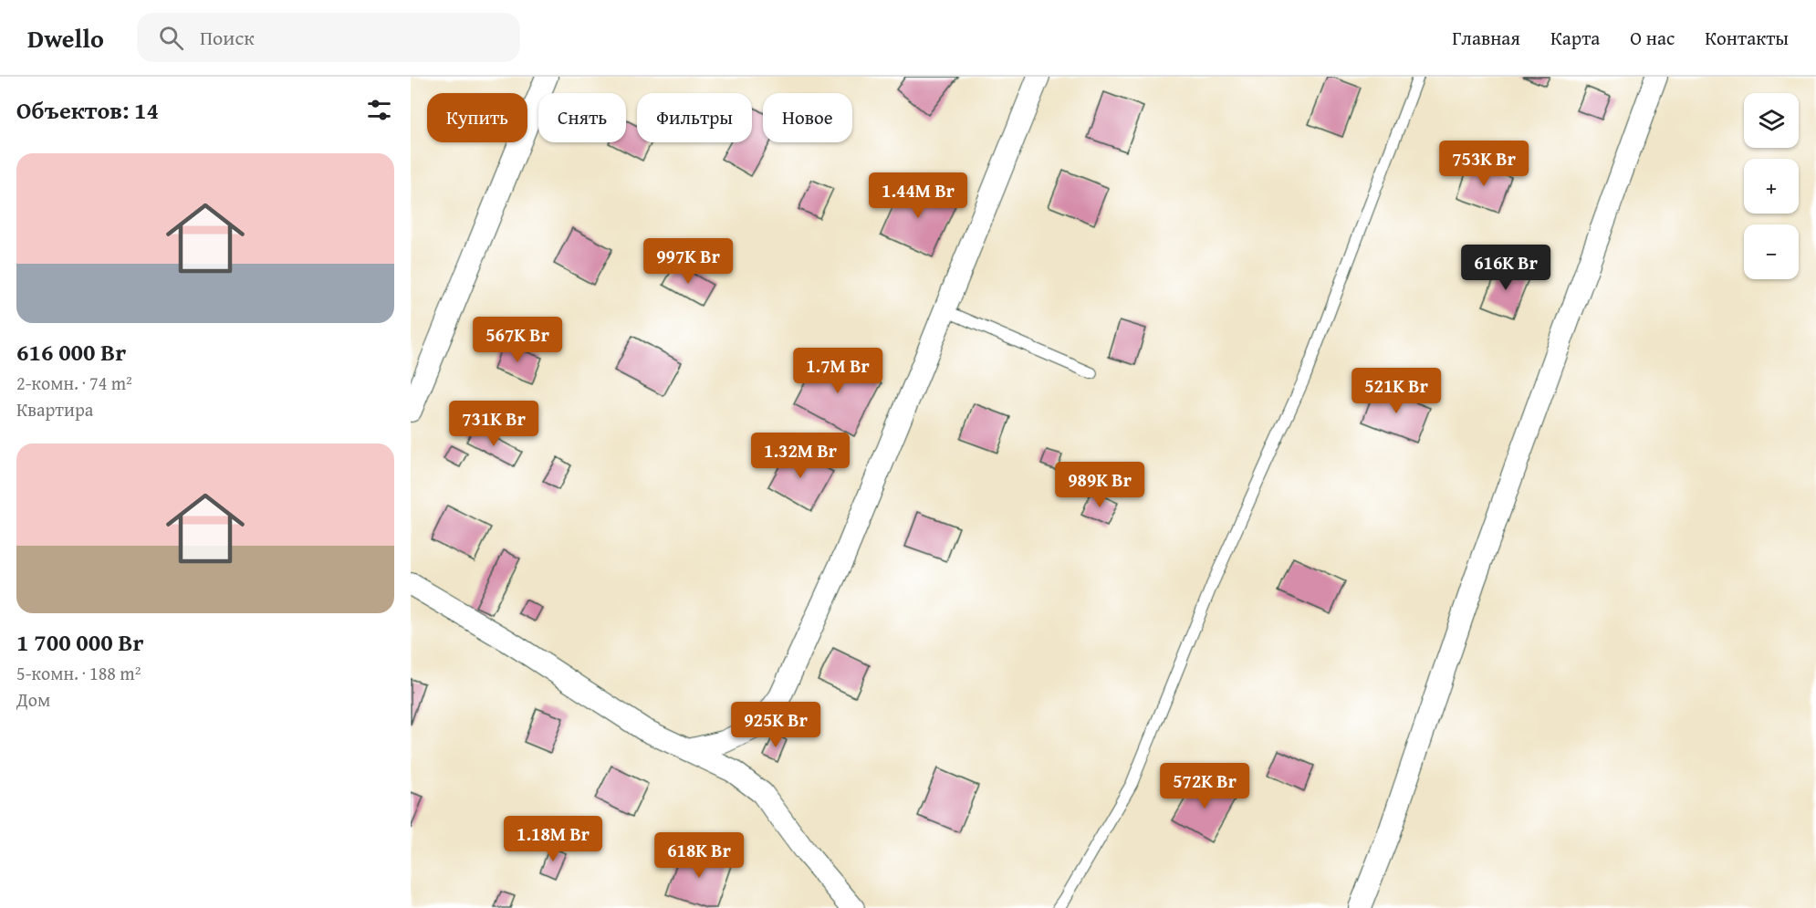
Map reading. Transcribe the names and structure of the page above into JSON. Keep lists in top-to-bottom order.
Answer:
{
  "page": {
    "header": "Dwello",
    "search": "Поиск",
    "nav": [
      "Главная",
      "Карта",
      "О нас",
      "Контакты"
    ],
    "heading": "Объектов: 14",
    "map_buttons": ["+", "−"],
    "chip": [
      "Купить",
      "Снять",
      "Фильтры",
      "Новое"
    ],
    "price": [
      "753K Br",
      "1.44M Br",
      "997K Br",
      "616K Br",
      "567K Br",
      "1.7M Br",
      "521K Br",
      "731K Br",
      "1.32M Br",
      "989K Br",
      "925K Br",
      "572K Br",
      "1.18M Br",
      "618K Br"
    ],
    "list": [
      {
        "name": "616 000 Br",
        "note": "2-комн. · 74 m² · Квартира"
      },
      {
        "name": "1 700 000 Br",
        "note": "5-комн. · 188 m² · Дом"
      }
    ]
  }
}
